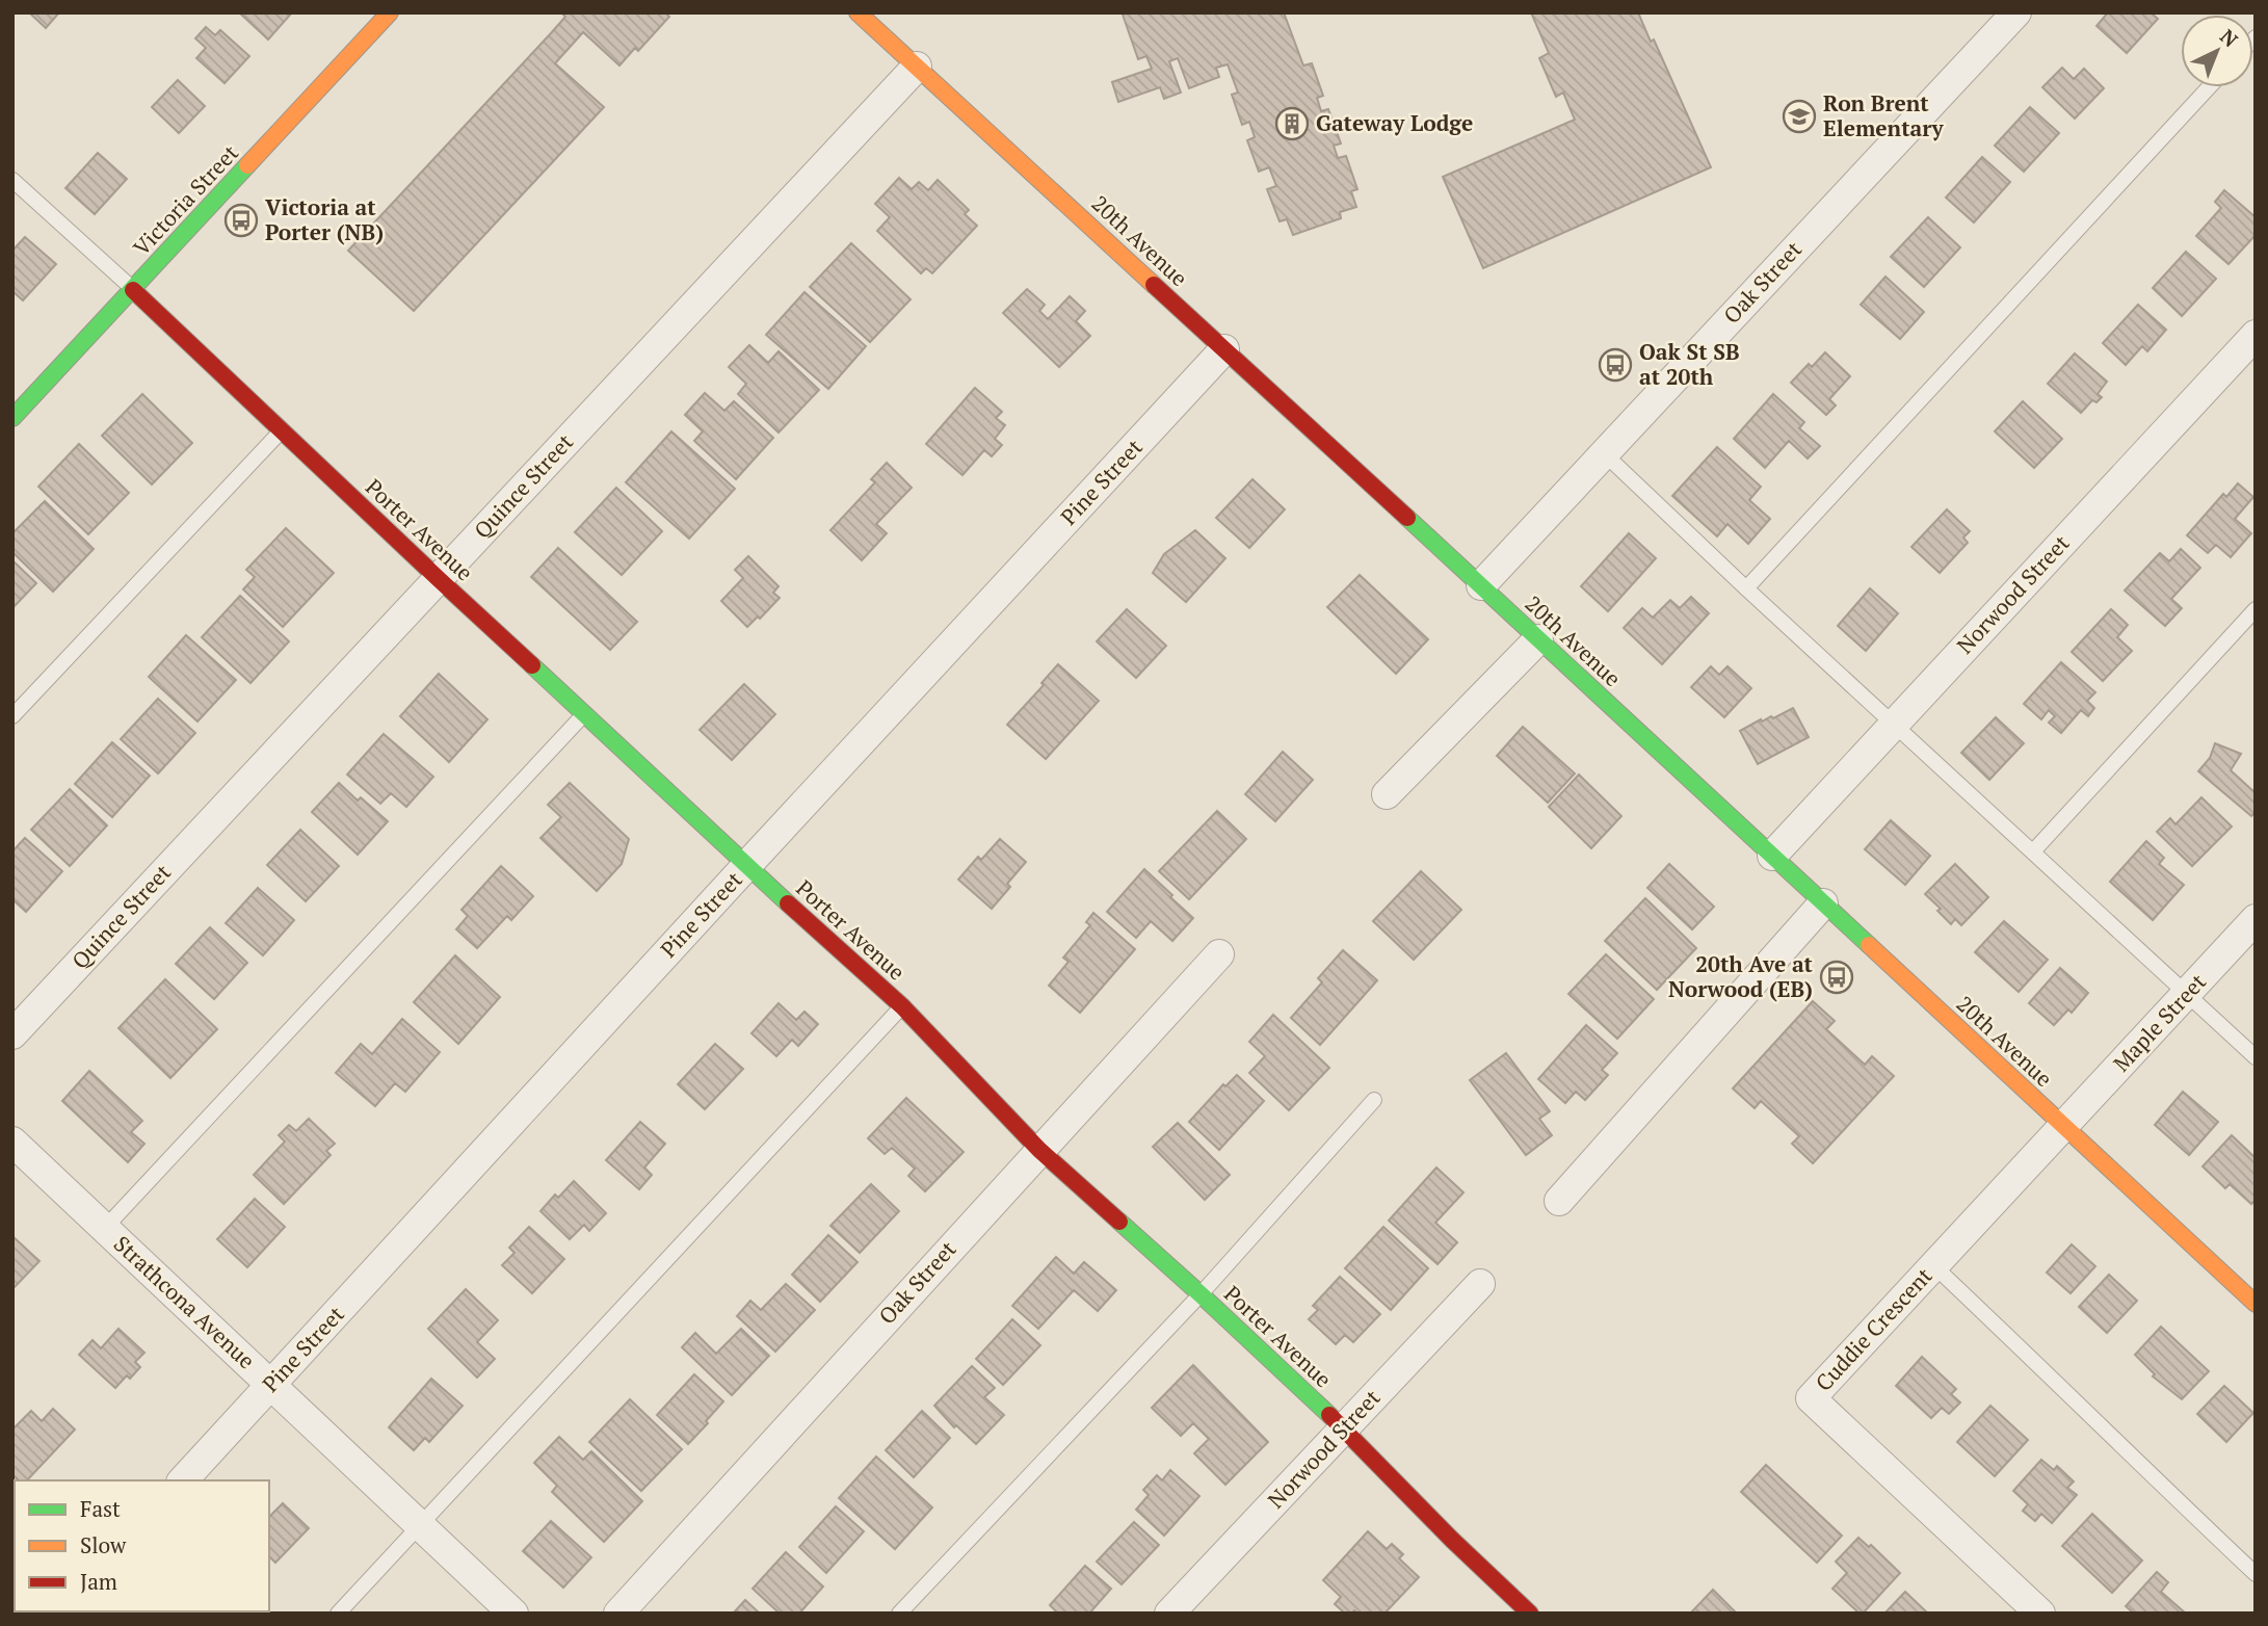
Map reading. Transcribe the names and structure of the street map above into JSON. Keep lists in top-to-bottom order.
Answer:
{
  "streets": {
    "street": [
      "Victoria Street",
      "20th Avenue",
      "Oak Street",
      "Pine Street",
      "Quince Street",
      "Porter Avenue",
      "Norwood Street",
      "Maple Street",
      "Strathcona Avenue",
      "Cuddie Crescent"
    ]
  },
  "crossings": [
    ["Victoria Street", "Porter Avenue"],
    ["20th Avenue", "Oak Street"],
    ["20th Avenue", "Pine Street"],
    ["20th Avenue", "Quince Street"],
    ["20th Avenue", "Norwood Street"],
    ["20th Avenue", "Maple Street"],
    ["20th Avenue", "Cuddie Crescent"],
    ["Oak Street", "Porter Avenue"],
    ["Pine Street", "Porter Avenue"],
    ["Pine Street", "Strathcona Avenue"],
    ["Quince Street", "Porter Avenue"],
    ["Porter Avenue", "Norwood Street"],
    ["Maple Street", "Cuddie Crescent"]
  ],
  "places": {
    "school or university": ["Ron Brent Elementary"],
    "building": ["Gateway Lodge"],
    "bus stop": ["Victoria at Porter (NB)", "Oak St SB at 20th", "20th Ave at Norwood (EB)"]
  },
  "legend": ["Fast", "Slow", "Jam"],
  "north": "top right"
}
